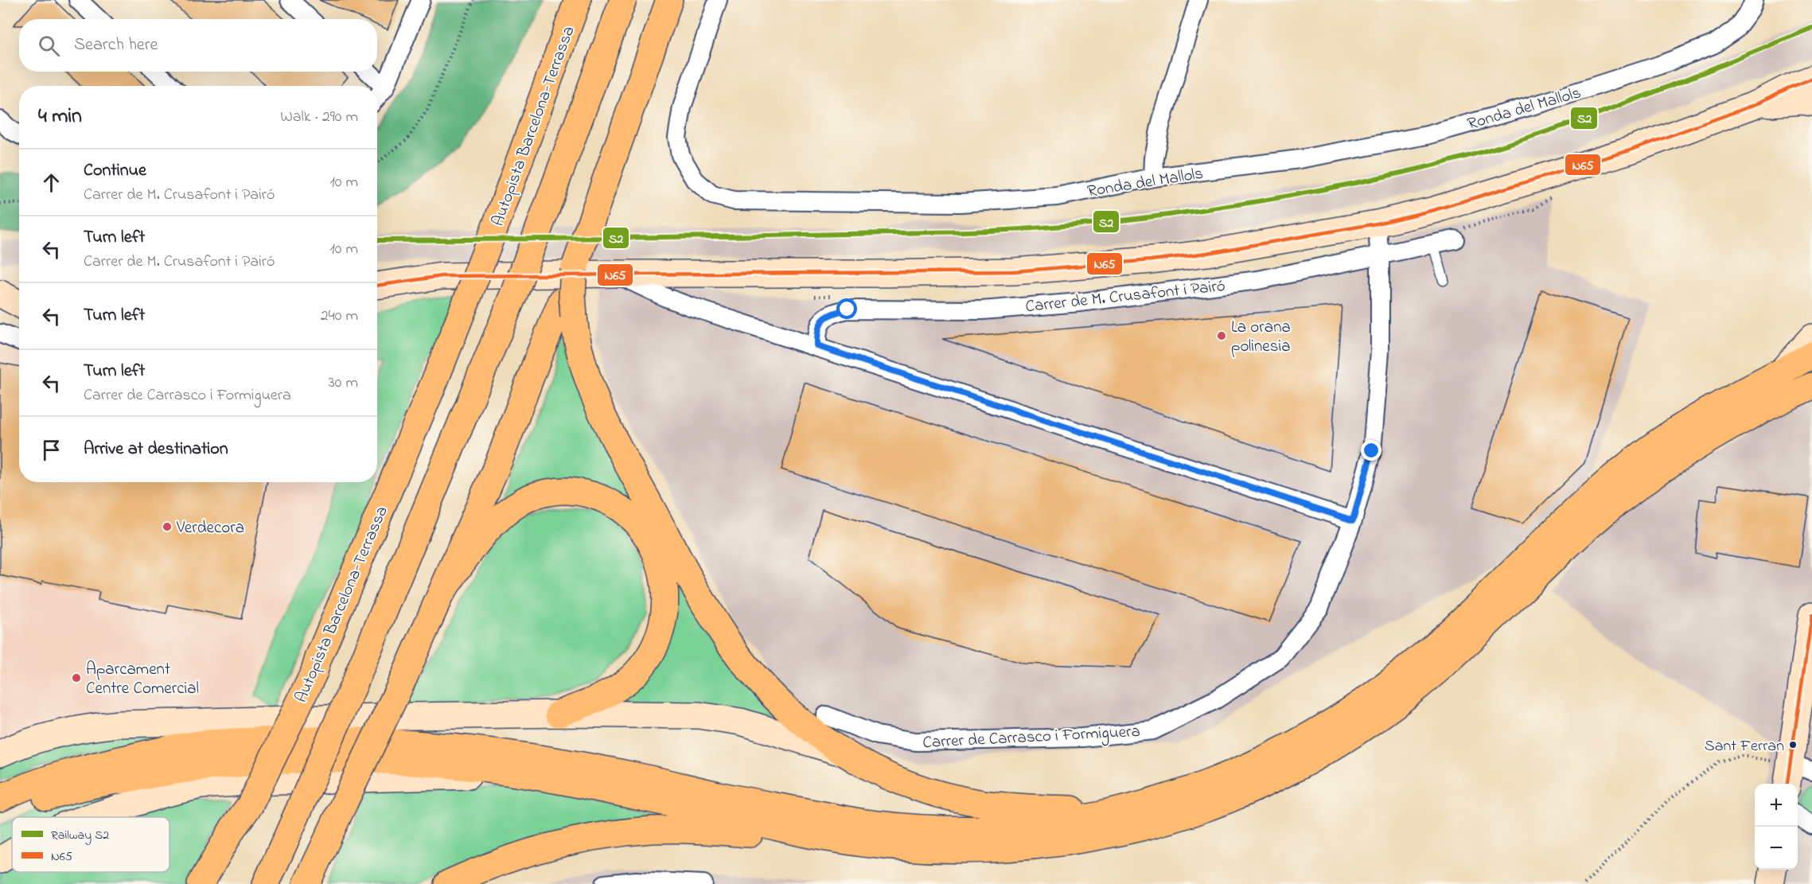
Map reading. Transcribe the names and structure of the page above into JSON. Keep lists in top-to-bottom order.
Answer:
{
  "streets": {
    "highway": ["Autopista Barcelona-Terrassa"],
    "street": ["Ronda del Mallols", "Carrer de M. Crusafont i Pairó", "Carrer de Carrasco i Formiguera"]
  },
  "crossings": [
    ["Carrer de M. Crusafont i Pairó", "Carrer de Carrasco i Formiguera"]
  ],
  "places": [
    "La orana polinesia",
    "Verdecora",
    "Aparcament Centre Comercial",
    "Sant Ferran"
  ],
  "lines": ["rail line S2", "transit line N65"],
  "legend": ["Railway S2", "N65"],
  "page": {
    "search": "Search here",
    "heading": ["4 min", "Walk · 290 m"],
    "list": [
      ["Continue", "Carrer de M. Crusafont i Pairó", "10 m"],
      ["Turn left", "Carrer de M. Crusafont i Pairó", "10 m"],
      ["Turn left", "240 m"],
      ["Turn left", "Carrer de Carrasco i Formiguera", "30 m"],
      "Arrive at destination"
    ],
    "map_buttons": ["+", "−"]
  }
}
